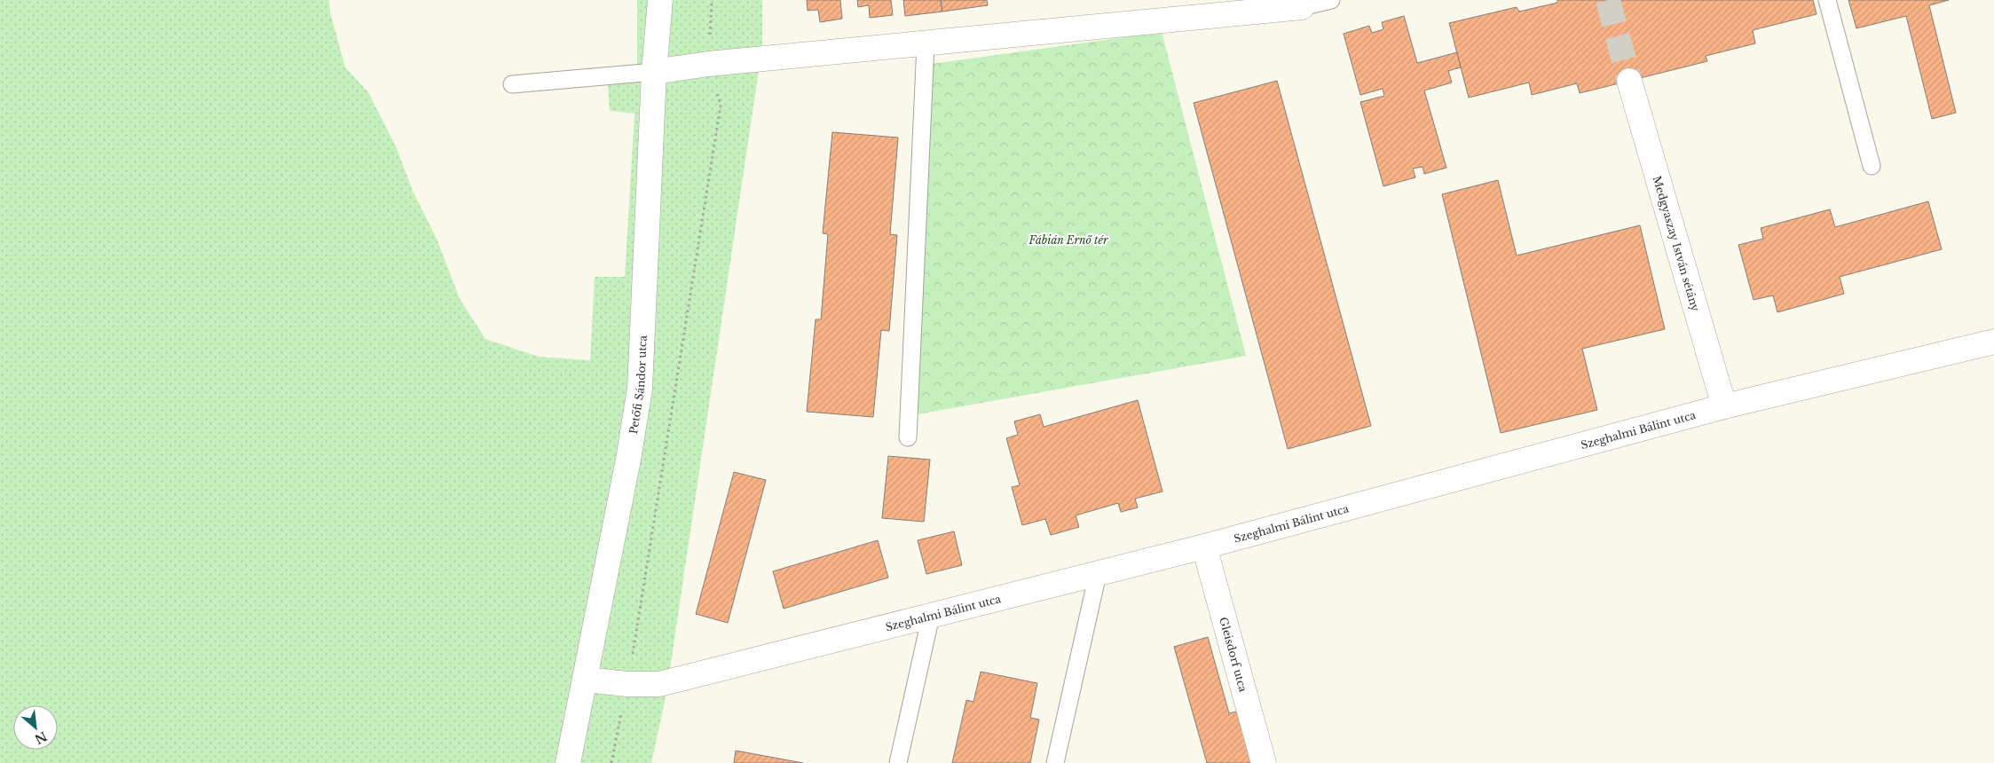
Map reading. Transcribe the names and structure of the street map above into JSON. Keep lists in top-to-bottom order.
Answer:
{
  "streets": {
    "street": [
      "Medgyaszay István sétány",
      "Petőfi Sándor utca",
      "Szeghalmi Bálint utca",
      "Gleisdorf utca"
    ]
  },
  "crossings": [
    ["Medgyaszay István sétány", "Szeghalmi Bálint utca"],
    ["Petőfi Sándor utca", "Szeghalmi Bálint utca"],
    ["Szeghalmi Bálint utca", "Gleisdorf utca"]
  ],
  "parks": ["Fábián Ernő tér"],
  "north": "bottom right"
}
